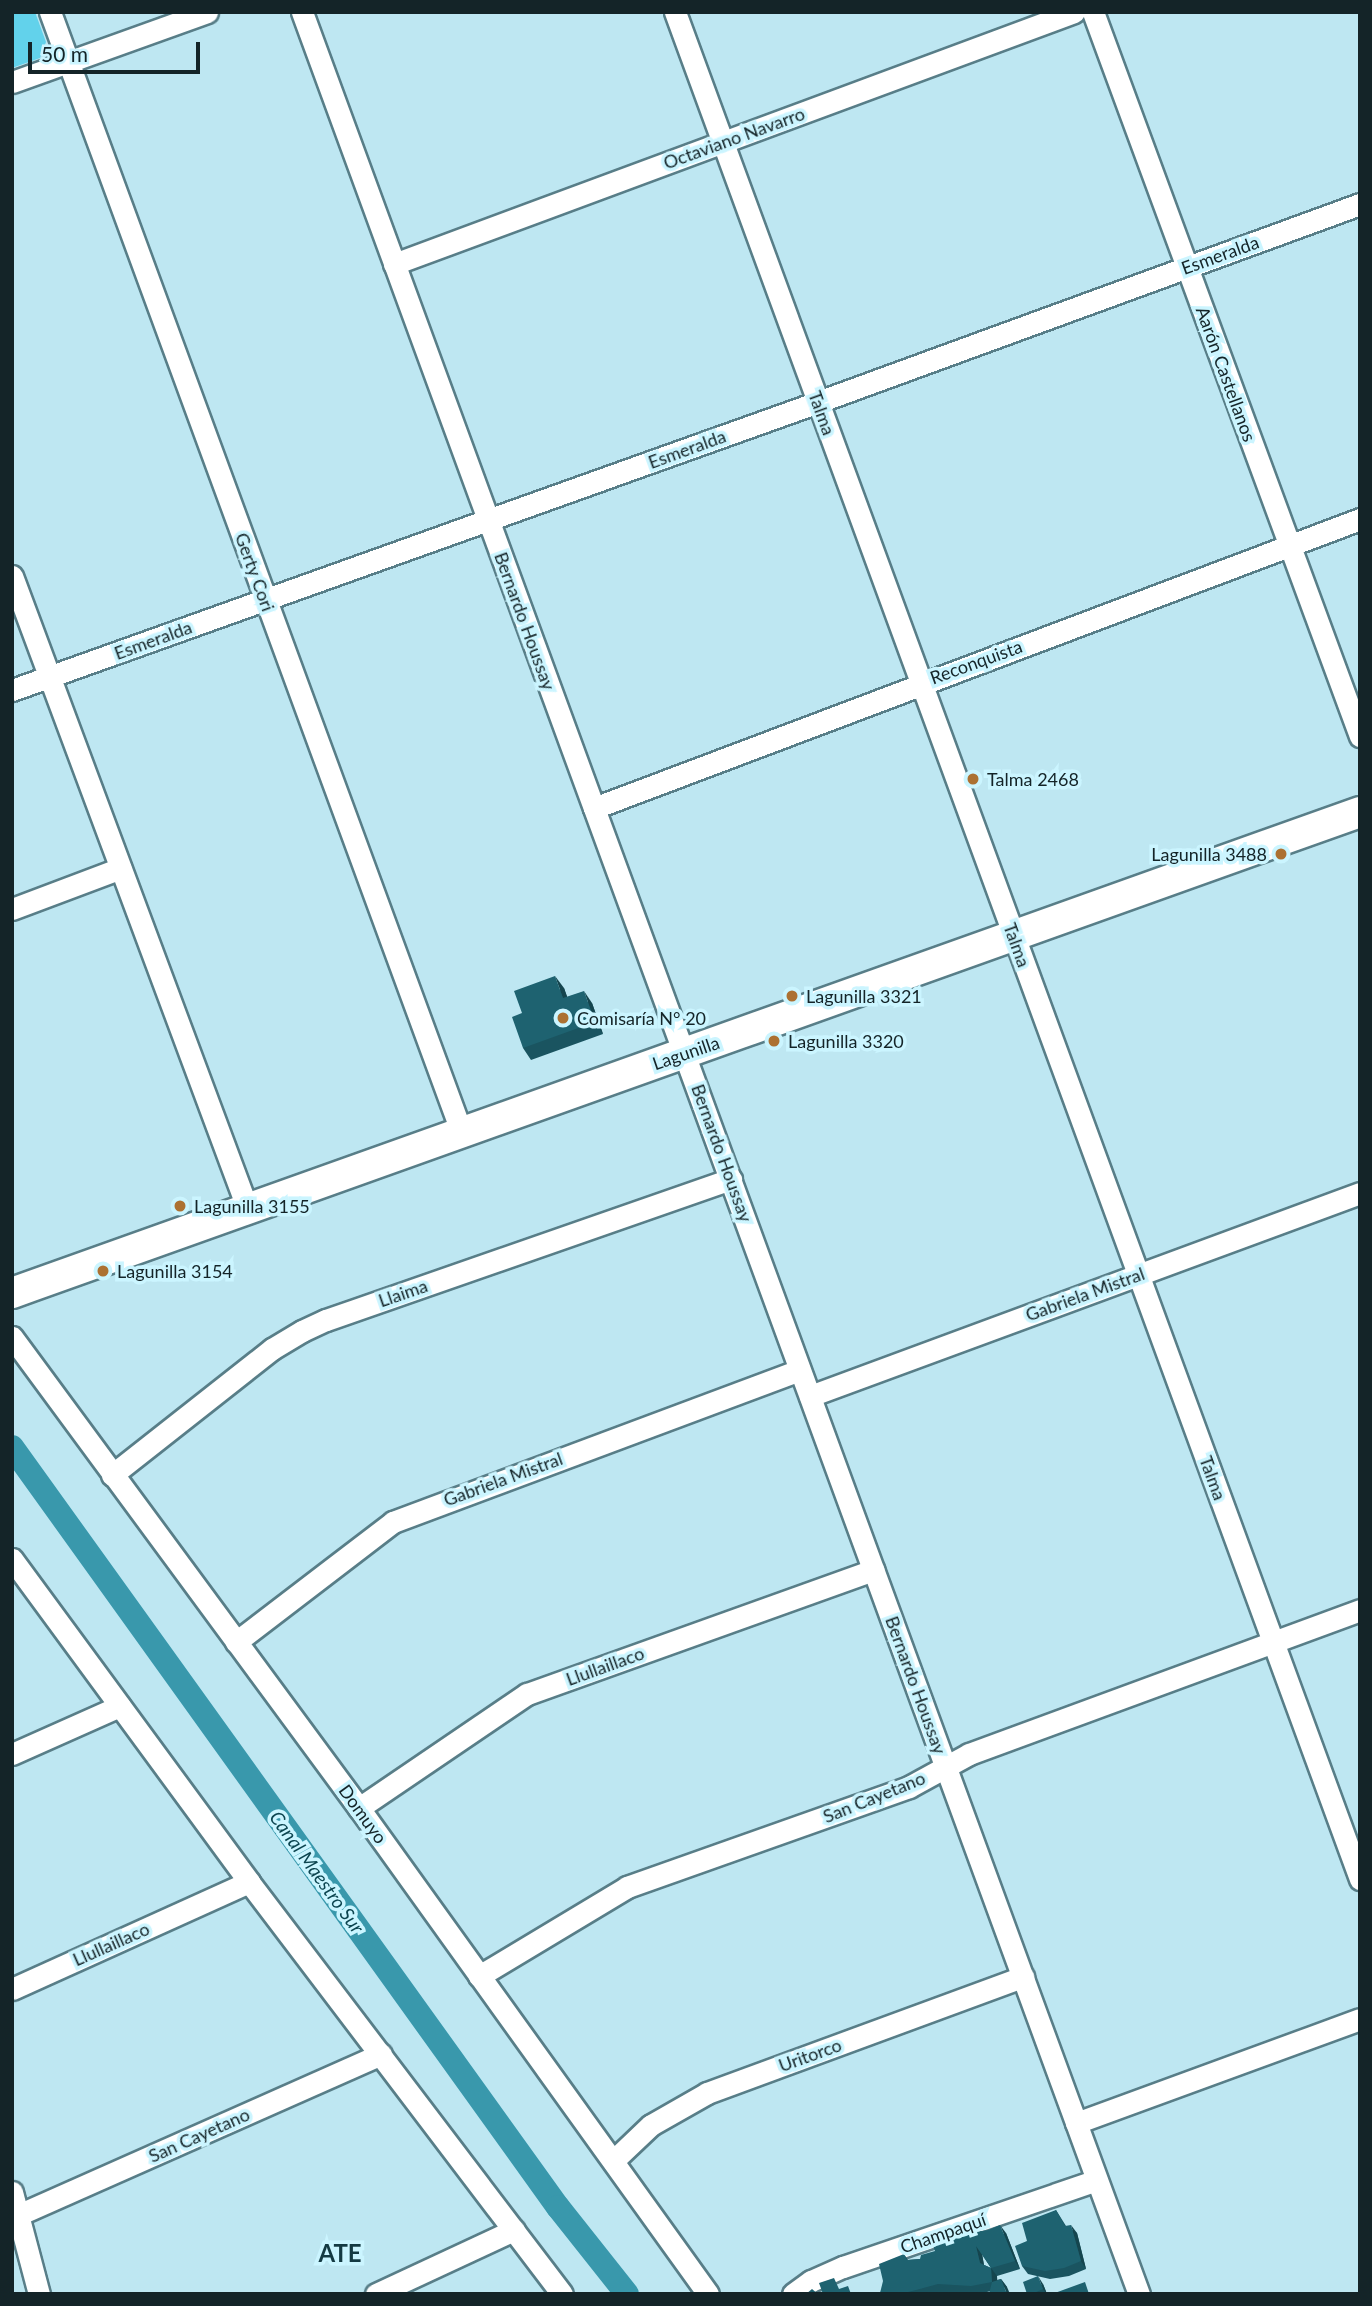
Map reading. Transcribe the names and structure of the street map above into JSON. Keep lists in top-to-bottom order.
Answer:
{
  "streets": {
    "main road": ["Lagunilla"],
    "street": [
      "Octaviano Navarro",
      "Esmeralda",
      "Aarón Castellanos",
      "Talma",
      "Gerty Cori",
      "Bernardo Houssay",
      "Reconquista",
      "Llaima",
      "Gabriela Mistral",
      "Llullaillaco",
      "San Cayetano",
      "Domuyo",
      "Uritorco",
      "Champaquí"
    ]
  },
  "crossings": [
    ["Octaviano Navarro", "Talma"],
    ["Octaviano Navarro", "Bernardo Houssay"],
    ["Esmeralda", "Aarón Castellanos"],
    ["Esmeralda", "Talma"],
    ["Esmeralda", "Gerty Cori"],
    ["Esmeralda", "Bernardo Houssay"],
    ["Aarón Castellanos", "Reconquista"],
    ["Talma", "Reconquista"],
    ["Talma", "Lagunilla"],
    ["Talma", "Gabriela Mistral"],
    ["Talma", "San Cayetano"],
    ["Gerty Cori", "Lagunilla"],
    ["Bernardo Houssay", "Reconquista"],
    ["Bernardo Houssay", "Lagunilla"],
    ["Bernardo Houssay", "Llaima"],
    ["Bernardo Houssay", "Gabriela Mistral"],
    ["Bernardo Houssay", "Llullaillaco"],
    ["Bernardo Houssay", "San Cayetano"],
    ["Bernardo Houssay", "Uritorco"],
    ["Bernardo Houssay", "Champaquí"],
    ["Llaima", "Domuyo"],
    ["Gabriela Mistral", "Domuyo"],
    ["Llullaillaco", "Domuyo"],
    ["San Cayetano", "Domuyo"],
    ["Domuyo", "Uritorco"]
  ],
  "districts": ["ATE"],
  "water": ["Canal Maestro Sur"],
  "places": [
    "Talma 2468",
    "Lagunilla 3488",
    "Lagunilla 3321",
    "Comisaría N° 20",
    "Lagunilla 3320",
    "Lagunilla 3155",
    "Lagunilla 3154"
  ],
  "scale_bar": "50 m"
}
